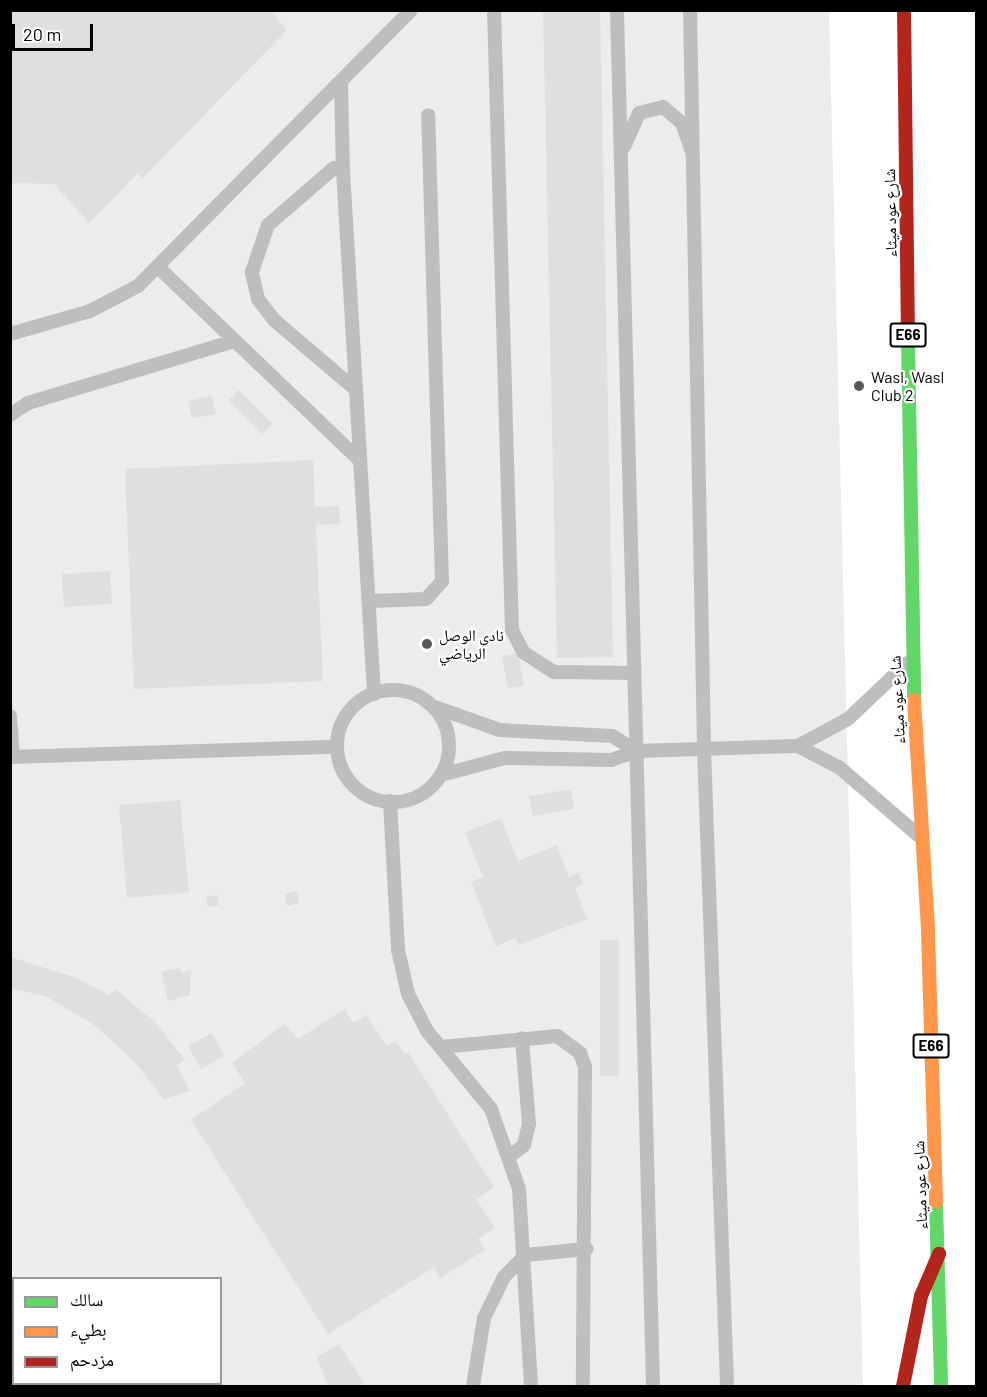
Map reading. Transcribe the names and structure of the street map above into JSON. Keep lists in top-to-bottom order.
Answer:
{
  "streets": {
    "main road": ["شارع عود ميثاء", "E66"]
  },
  "places": ["Wasl, Wasl Club 2", "نادي الوصل الرياضي"],
  "legend": ["سالك", "بطيء", "مزدحم"],
  "scale_bar": "20 m"
}
